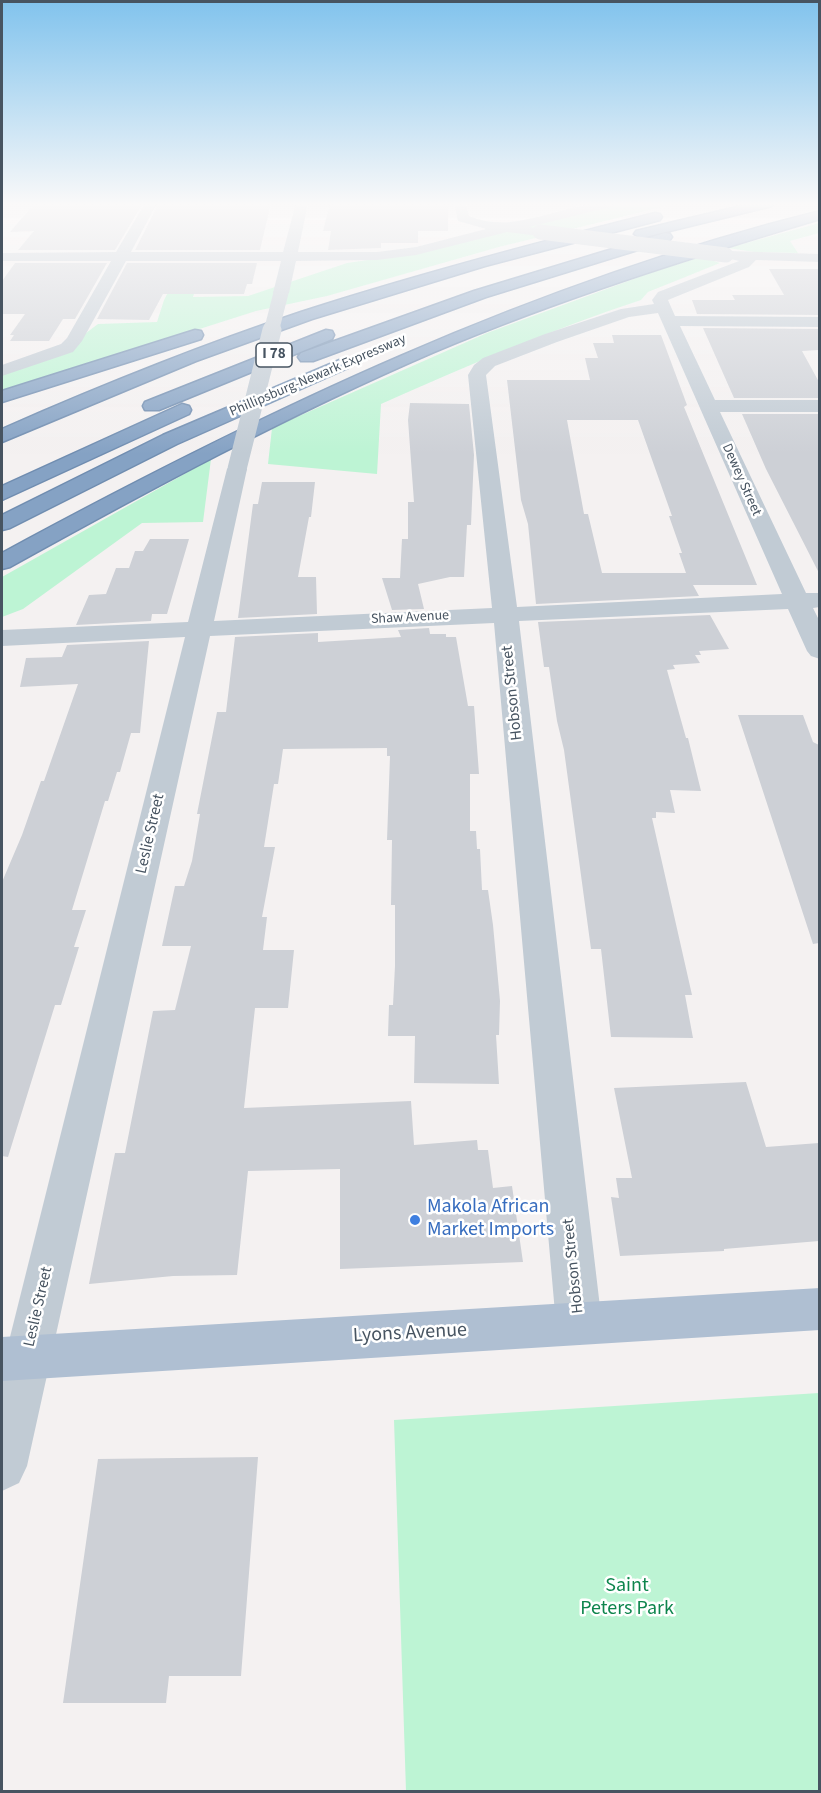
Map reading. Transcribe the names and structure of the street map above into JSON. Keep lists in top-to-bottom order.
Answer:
{
  "streets": {
    "highway": ["I 78", "Phillipsburg-Newark Expressway"],
    "main road": ["Lyons Avenue"],
    "street": [
      "Dewey Street",
      "Shaw Avenue",
      "Hobson Street",
      "Leslie Street"
    ]
  },
  "crossings": [
    ["Dewey Street", "Shaw Avenue"],
    ["Dewey Street", "Hobson Street"],
    ["Shaw Avenue", "Hobson Street"],
    ["Shaw Avenue", "Leslie Street"],
    ["Hobson Street", "Lyons Avenue"],
    ["Leslie Street", "Lyons Avenue"]
  ],
  "parks": ["Saint Peters Park"],
  "places": ["Makola African Market Imports"]
}
